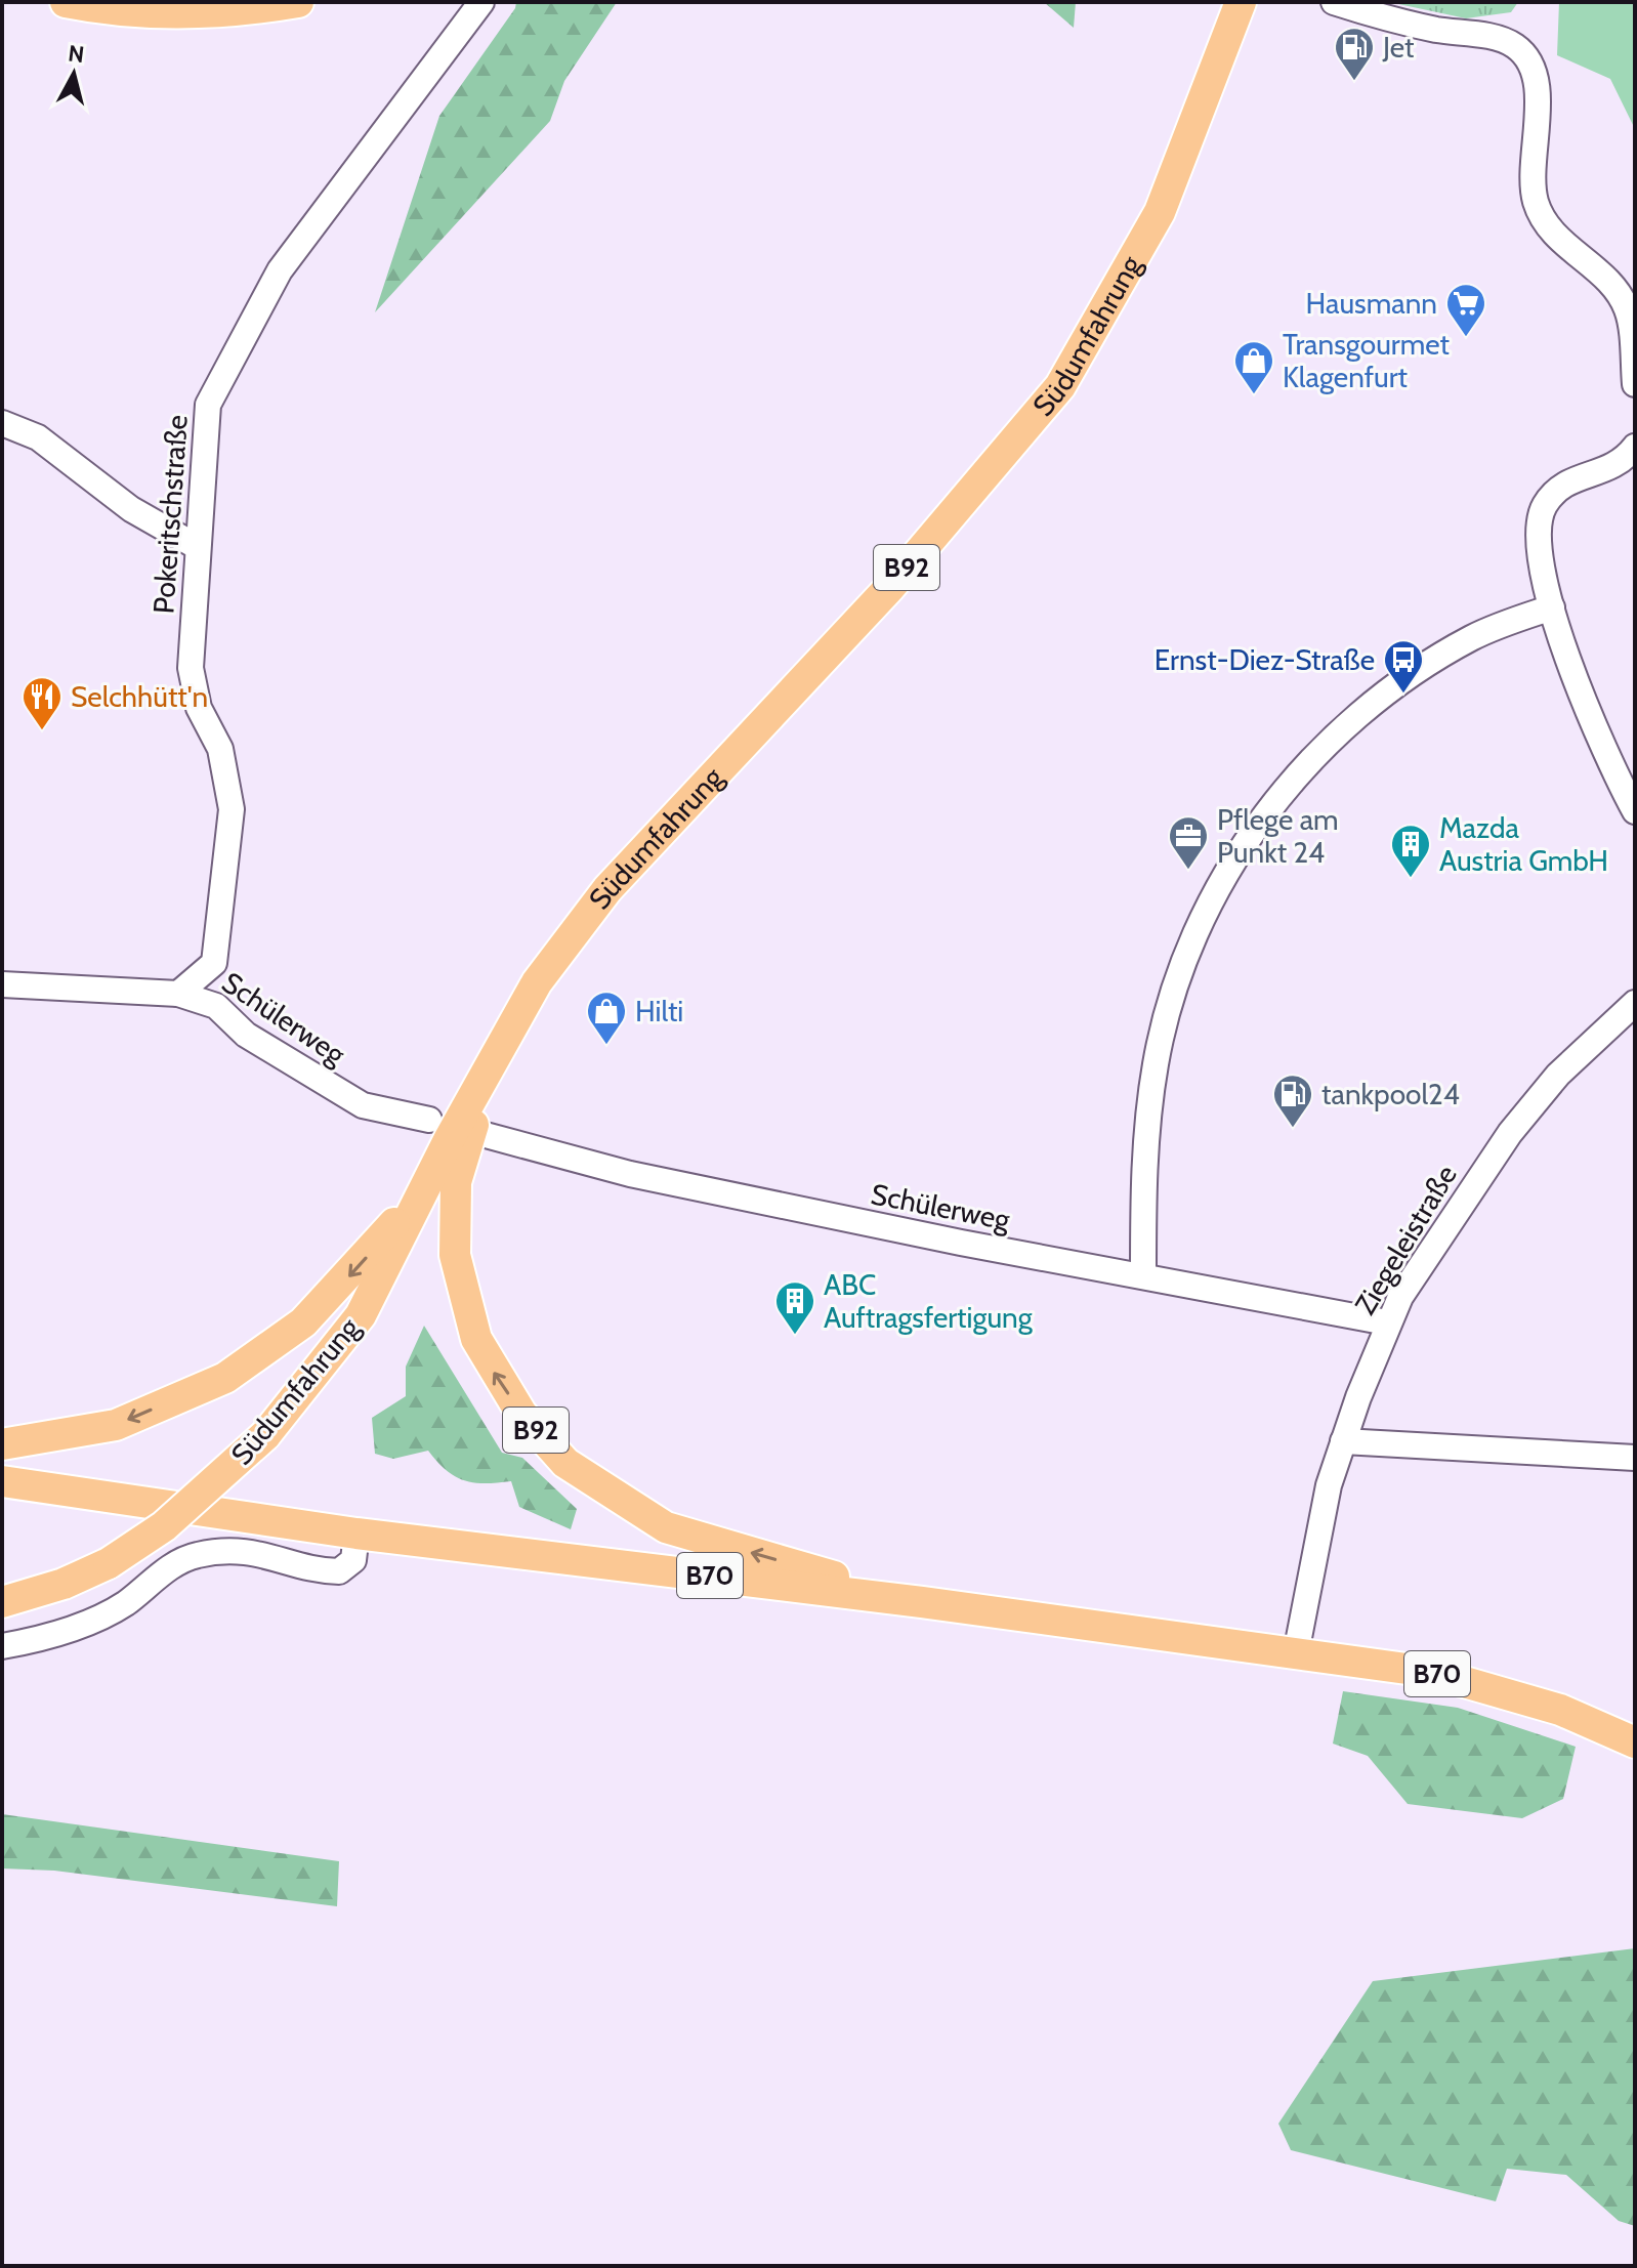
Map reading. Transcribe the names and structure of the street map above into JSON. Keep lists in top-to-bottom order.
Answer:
{
  "streets": {
    "main road": ["Südumfahrung", "B92", "B70"],
    "street": ["Pokeritschstraße", "Schülerweg", "Ziegeleistraße"]
  },
  "crossings": [
    ["Südumfahrung", "B92"],
    ["Pokeritschstraße", "Schülerweg"],
    ["B92", "B70"],
    ["Schülerweg", "Ziegeleistraße"],
    ["Ziegeleistraße", "B70"]
  ],
  "places": {
    "fuel station": ["Jet", "tankpool24"],
    "supermarket": ["Hausmann"],
    "shop": ["Transgourmet Klagenfurt", "Hilti"],
    "bus stop": ["Ernst-Diez-Straße"],
    "restaurant": ["Selchhütt'n"],
    "office": ["Pflege am Punkt 24"],
    "building": ["Mazda Austria GmbH", "ABC Auftragsfertigung"]
  },
  "north": "top"
}
